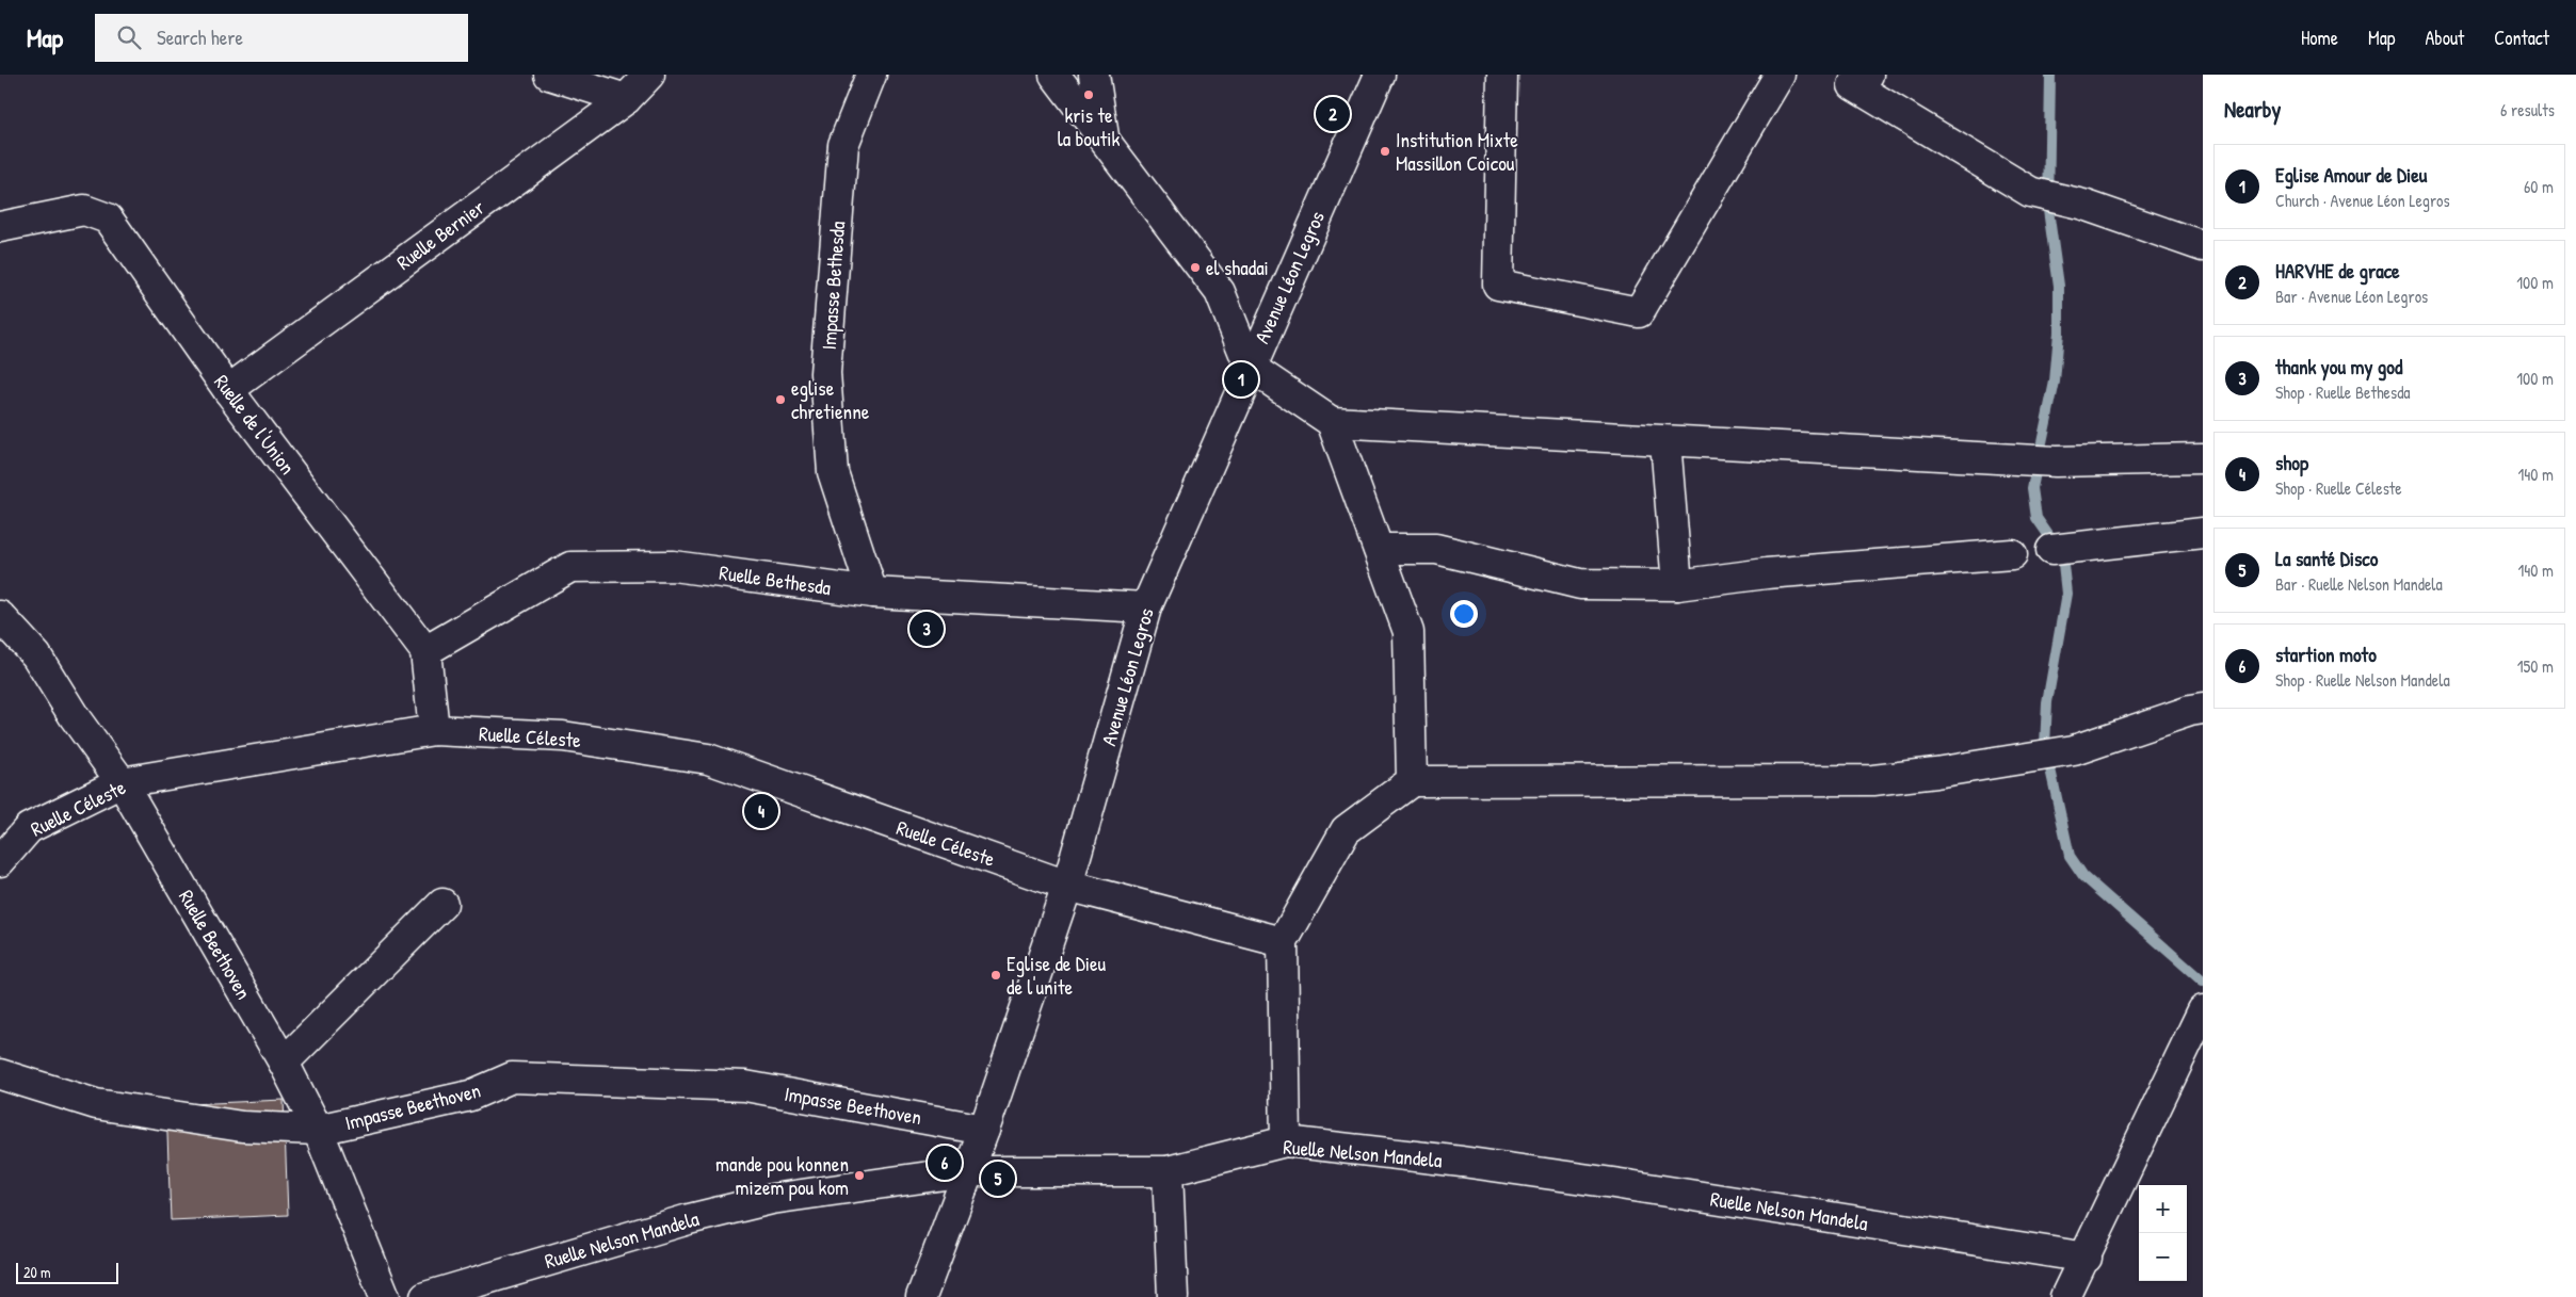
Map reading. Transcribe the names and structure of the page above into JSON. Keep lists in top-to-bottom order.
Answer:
{
  "streets": {
    "street": [
      "Ruelle Bernier",
      "Avenue Léon Legros",
      "Impasse Bethesda",
      "Ruelle de l'Union",
      "Ruelle Bethesda",
      "Ruelle Céleste",
      "Ruelle Beethoven",
      "Impasse Beethoven",
      "Ruelle Nelson Mandela"
    ]
  },
  "crossings": [
    ["Ruelle Bernier", "Ruelle de l'Union"],
    ["Avenue Léon Legros", "Ruelle Bethesda"],
    ["Avenue Léon Legros", "Ruelle Céleste"],
    ["Avenue Léon Legros", "Impasse Beethoven"],
    ["Avenue Léon Legros", "Ruelle Nelson Mandela"],
    ["Impasse Bethesda", "Ruelle Bethesda"],
    ["Ruelle de l'Union", "Ruelle Bethesda"],
    ["Ruelle Céleste", "Ruelle Beethoven"],
    ["Ruelle Beethoven", "Impasse Beethoven"]
  ],
  "places": [
    "kris te la boutik",
    "Institution Mixte Massillon Coicou",
    "el shadai",
    "eglise chretienne",
    "Eglise de Dieu de l'unite",
    "mande pou konnen mizem pou kom"
  ],
  "scale_bar": "20 m",
  "page": {
    "header": "Map",
    "search": "Search here",
    "nav": [
      "Home",
      "Map",
      "About",
      "Contact"
    ],
    "heading": ["Nearby", "6 results"],
    "pins": [
      "2",
      "1",
      "3",
      "4",
      "6",
      "5"
    ],
    "list": [
      {
        "mark": "1",
        "name": "Eglise Amour de Dieu",
        "note": "Church · Avenue Léon Legros",
        "value": "60 m"
      },
      {
        "mark": "2",
        "name": "HARVHE de grace",
        "note": "Bar · Avenue Léon Legros",
        "value": "100 m"
      },
      {
        "mark": "3",
        "name": "thank you my god",
        "note": "Shop · Ruelle Bethesda",
        "value": "100 m"
      },
      {
        "mark": "4",
        "name": "shop",
        "note": "Shop · Ruelle Céleste",
        "value": "140 m"
      },
      {
        "mark": "5",
        "name": "La santé Disco",
        "note": "Bar · Ruelle Nelson Mandela",
        "value": "140 m"
      },
      {
        "mark": "6",
        "name": "startion moto",
        "note": "Shop · Ruelle Nelson Mandela",
        "value": "150 m"
      }
    ],
    "map_buttons": ["+", "−"],
    "scale": "20 m"
  }
}
